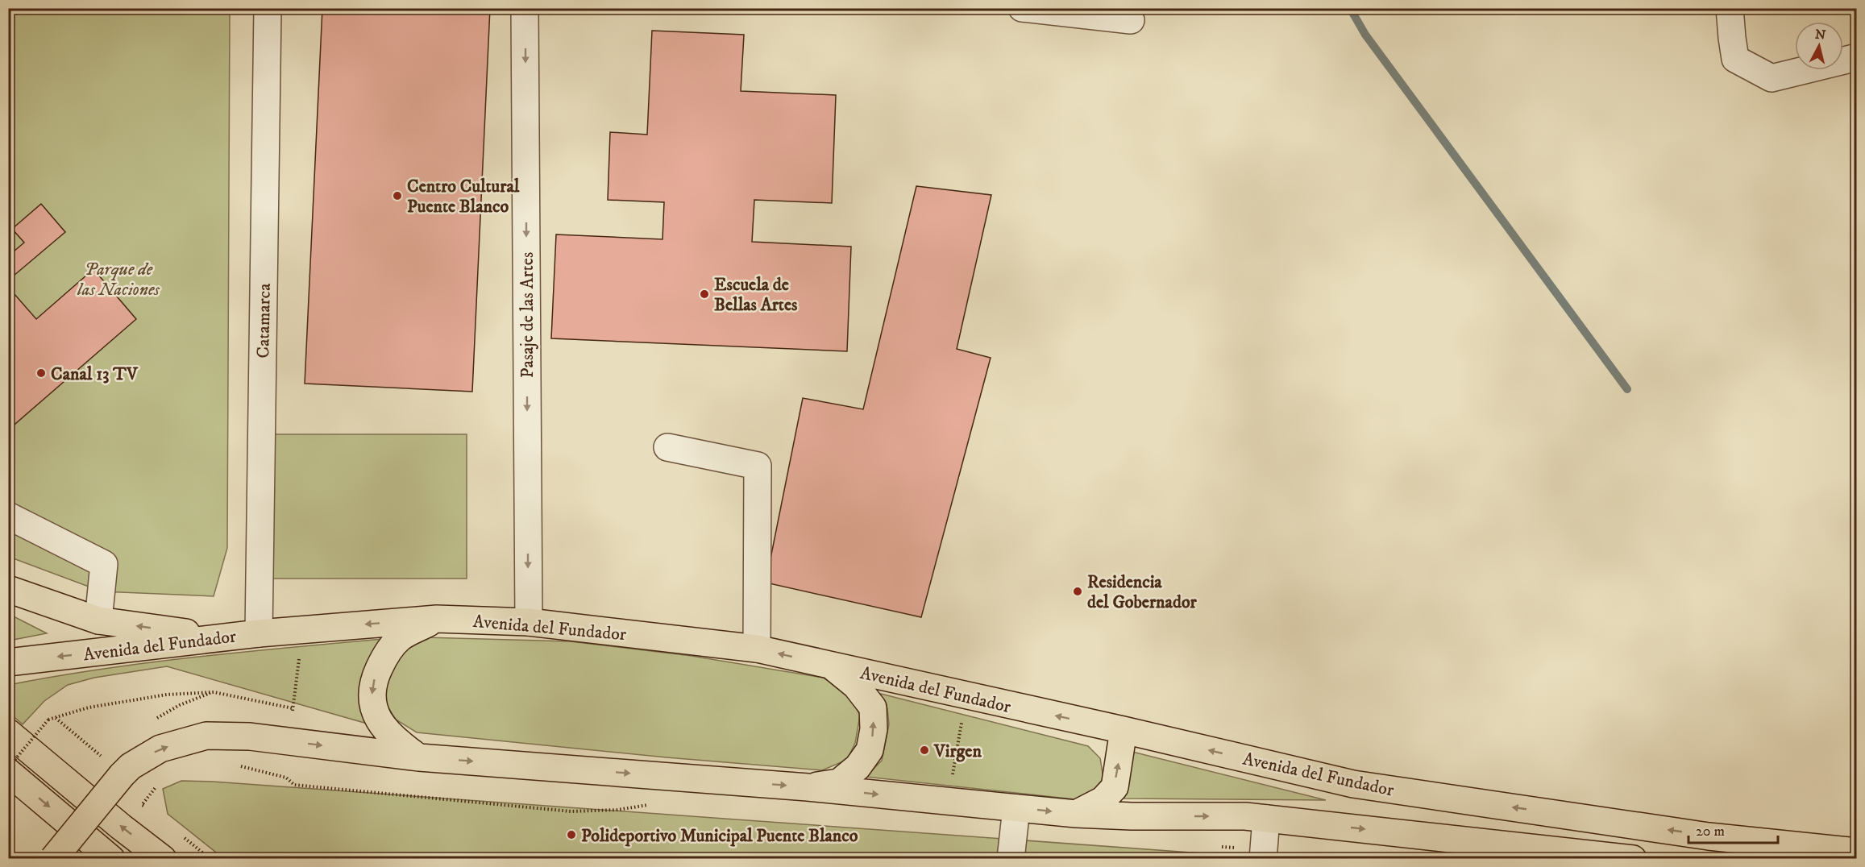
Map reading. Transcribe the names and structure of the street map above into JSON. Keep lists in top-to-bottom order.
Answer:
{
  "streets": {
    "main road": ["Avenida del Fundador"],
    "street": ["Pasaje de las Artes", "Catamarca"]
  },
  "crossings": [
    ["Pasaje de las Artes", "Avenida del Fundador"],
    ["Catamarca", "Avenida del Fundador"]
  ],
  "one_way": ["Pasaje de las Artes"],
  "parks": ["Parque de las Naciones"],
  "places": [
    "Centro Cultural Puente Blanco",
    "Escuela de Bellas Artes",
    "Canal 13 TV",
    "Residencia del Gobernador",
    "Virgen",
    "Polideportivo Municipal Puente Blanco"
  ],
  "scale_bar": "20 m",
  "north": "top"
}
